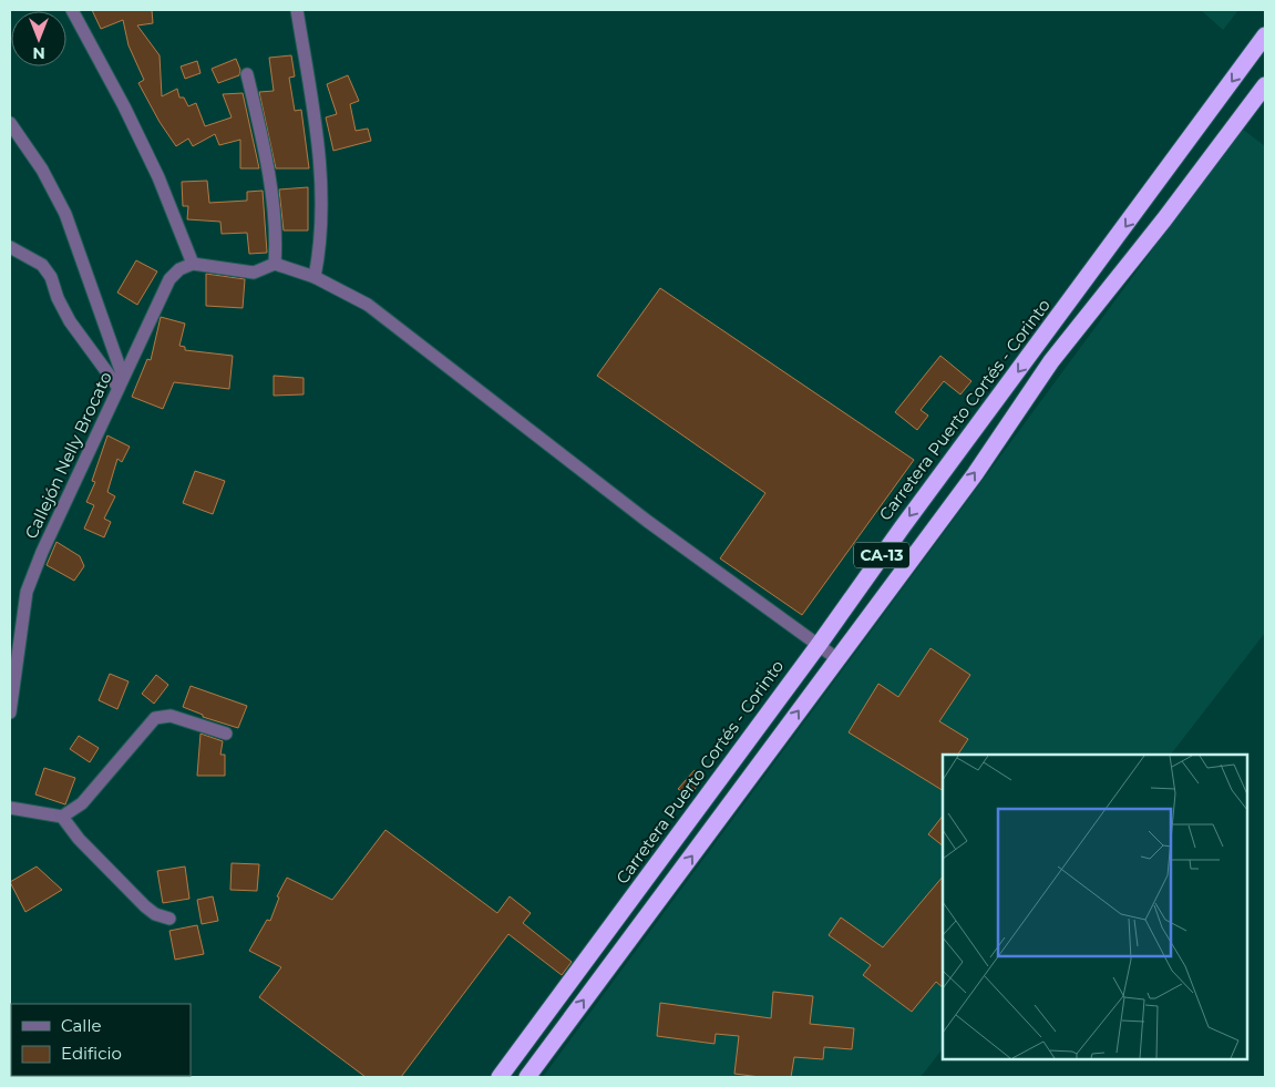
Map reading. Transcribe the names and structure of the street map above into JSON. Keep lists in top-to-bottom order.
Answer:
{
  "streets": {
    "highway": ["Carretera Puerto Cortés - Corinto", "CA-13"],
    "street": ["Callejón Nelly Brocato"]
  },
  "legend": ["Calle", "Edificio"],
  "north": "bottom"
}
